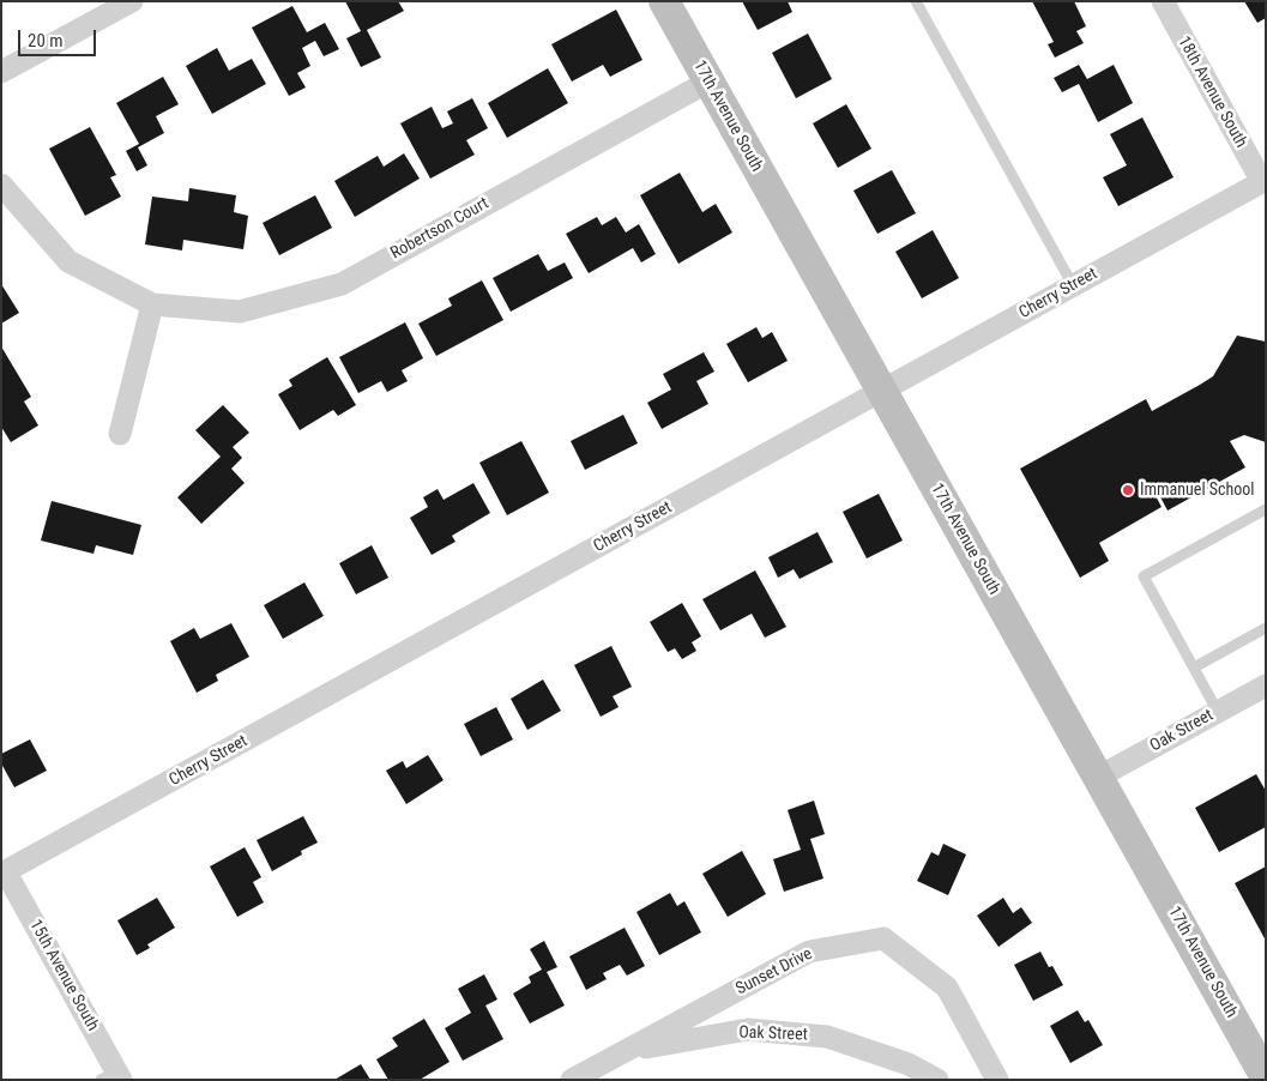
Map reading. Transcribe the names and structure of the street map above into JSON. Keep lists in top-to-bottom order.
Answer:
{
  "streets": {
    "street": [
      "18th Avenue South",
      "17th Avenue South",
      "Robertson Court",
      "Cherry Street",
      "Oak Street",
      "Sunset Drive",
      "15th Avenue South"
    ]
  },
  "crossings": [
    ["18th Avenue South", "Cherry Street"],
    ["17th Avenue South", "Robertson Court"],
    ["17th Avenue South", "Cherry Street"],
    ["17th Avenue South", "Oak Street"],
    ["Cherry Street", "15th Avenue South"],
    ["Oak Street", "Sunset Drive"]
  ],
  "places": ["Immanuel School"],
  "scale_bar": "20 m"
}
